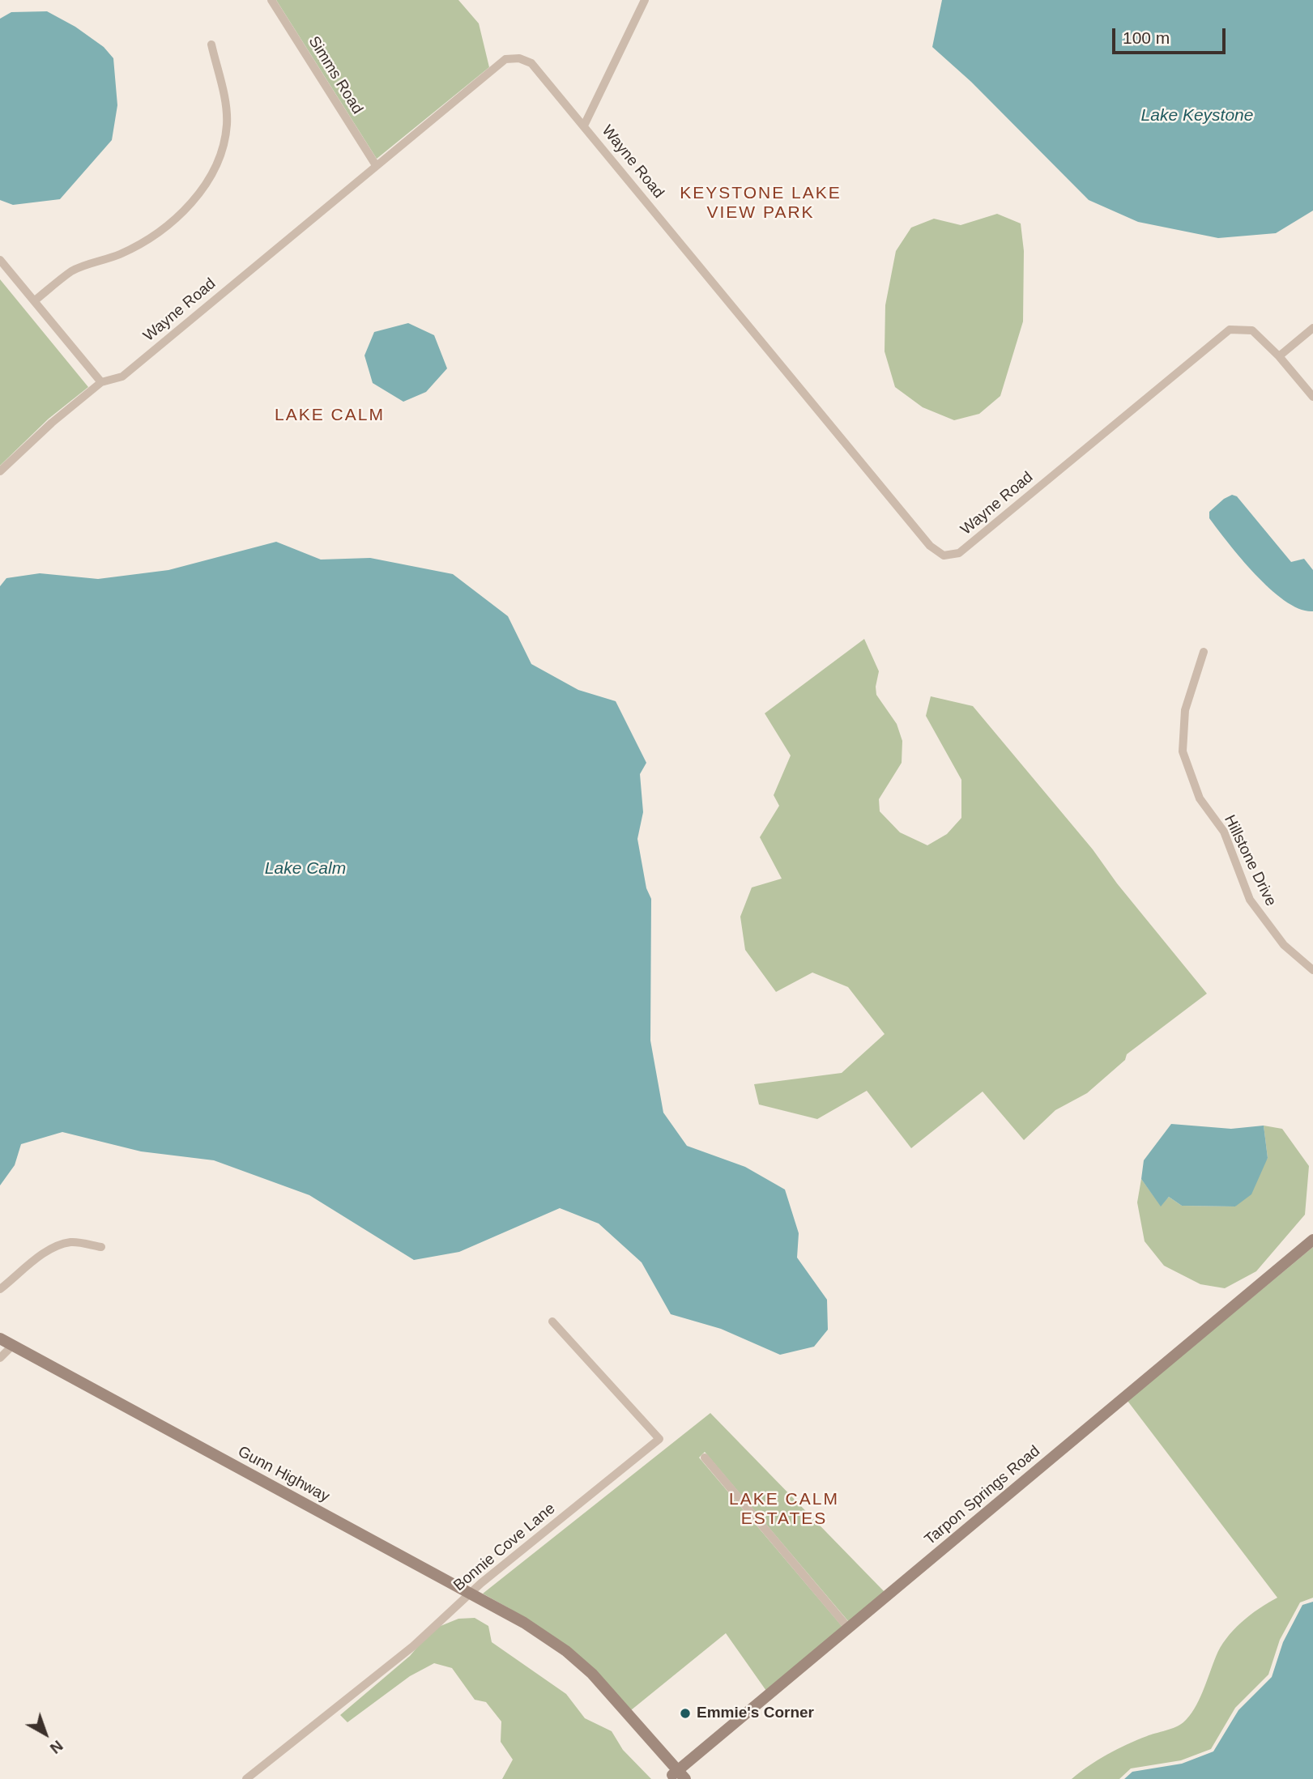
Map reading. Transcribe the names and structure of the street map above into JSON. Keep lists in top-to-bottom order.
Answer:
{
  "streets": {
    "main road": ["Gunn Highway", "Tarpon Springs Road"],
    "street": [
      "Simms Road",
      "Wayne Road",
      "Hillstone Drive",
      "Bonnie Cove Lane"
    ]
  },
  "crossings": [
    ["Simms Road", "Wayne Road"],
    ["Gunn Highway", "Tarpon Springs Road"],
    ["Gunn Highway", "Bonnie Cove Lane"]
  ],
  "districts": ["KEYSTONE LAKE VIEW PARK", "LAKE CALM", "LAKE CALM ESTATES"],
  "water": ["Lake Keystone", "Lake Calm"],
  "places": ["Emmie's Corner"],
  "scale_bar": "100 m",
  "north": "bottom right"
}
